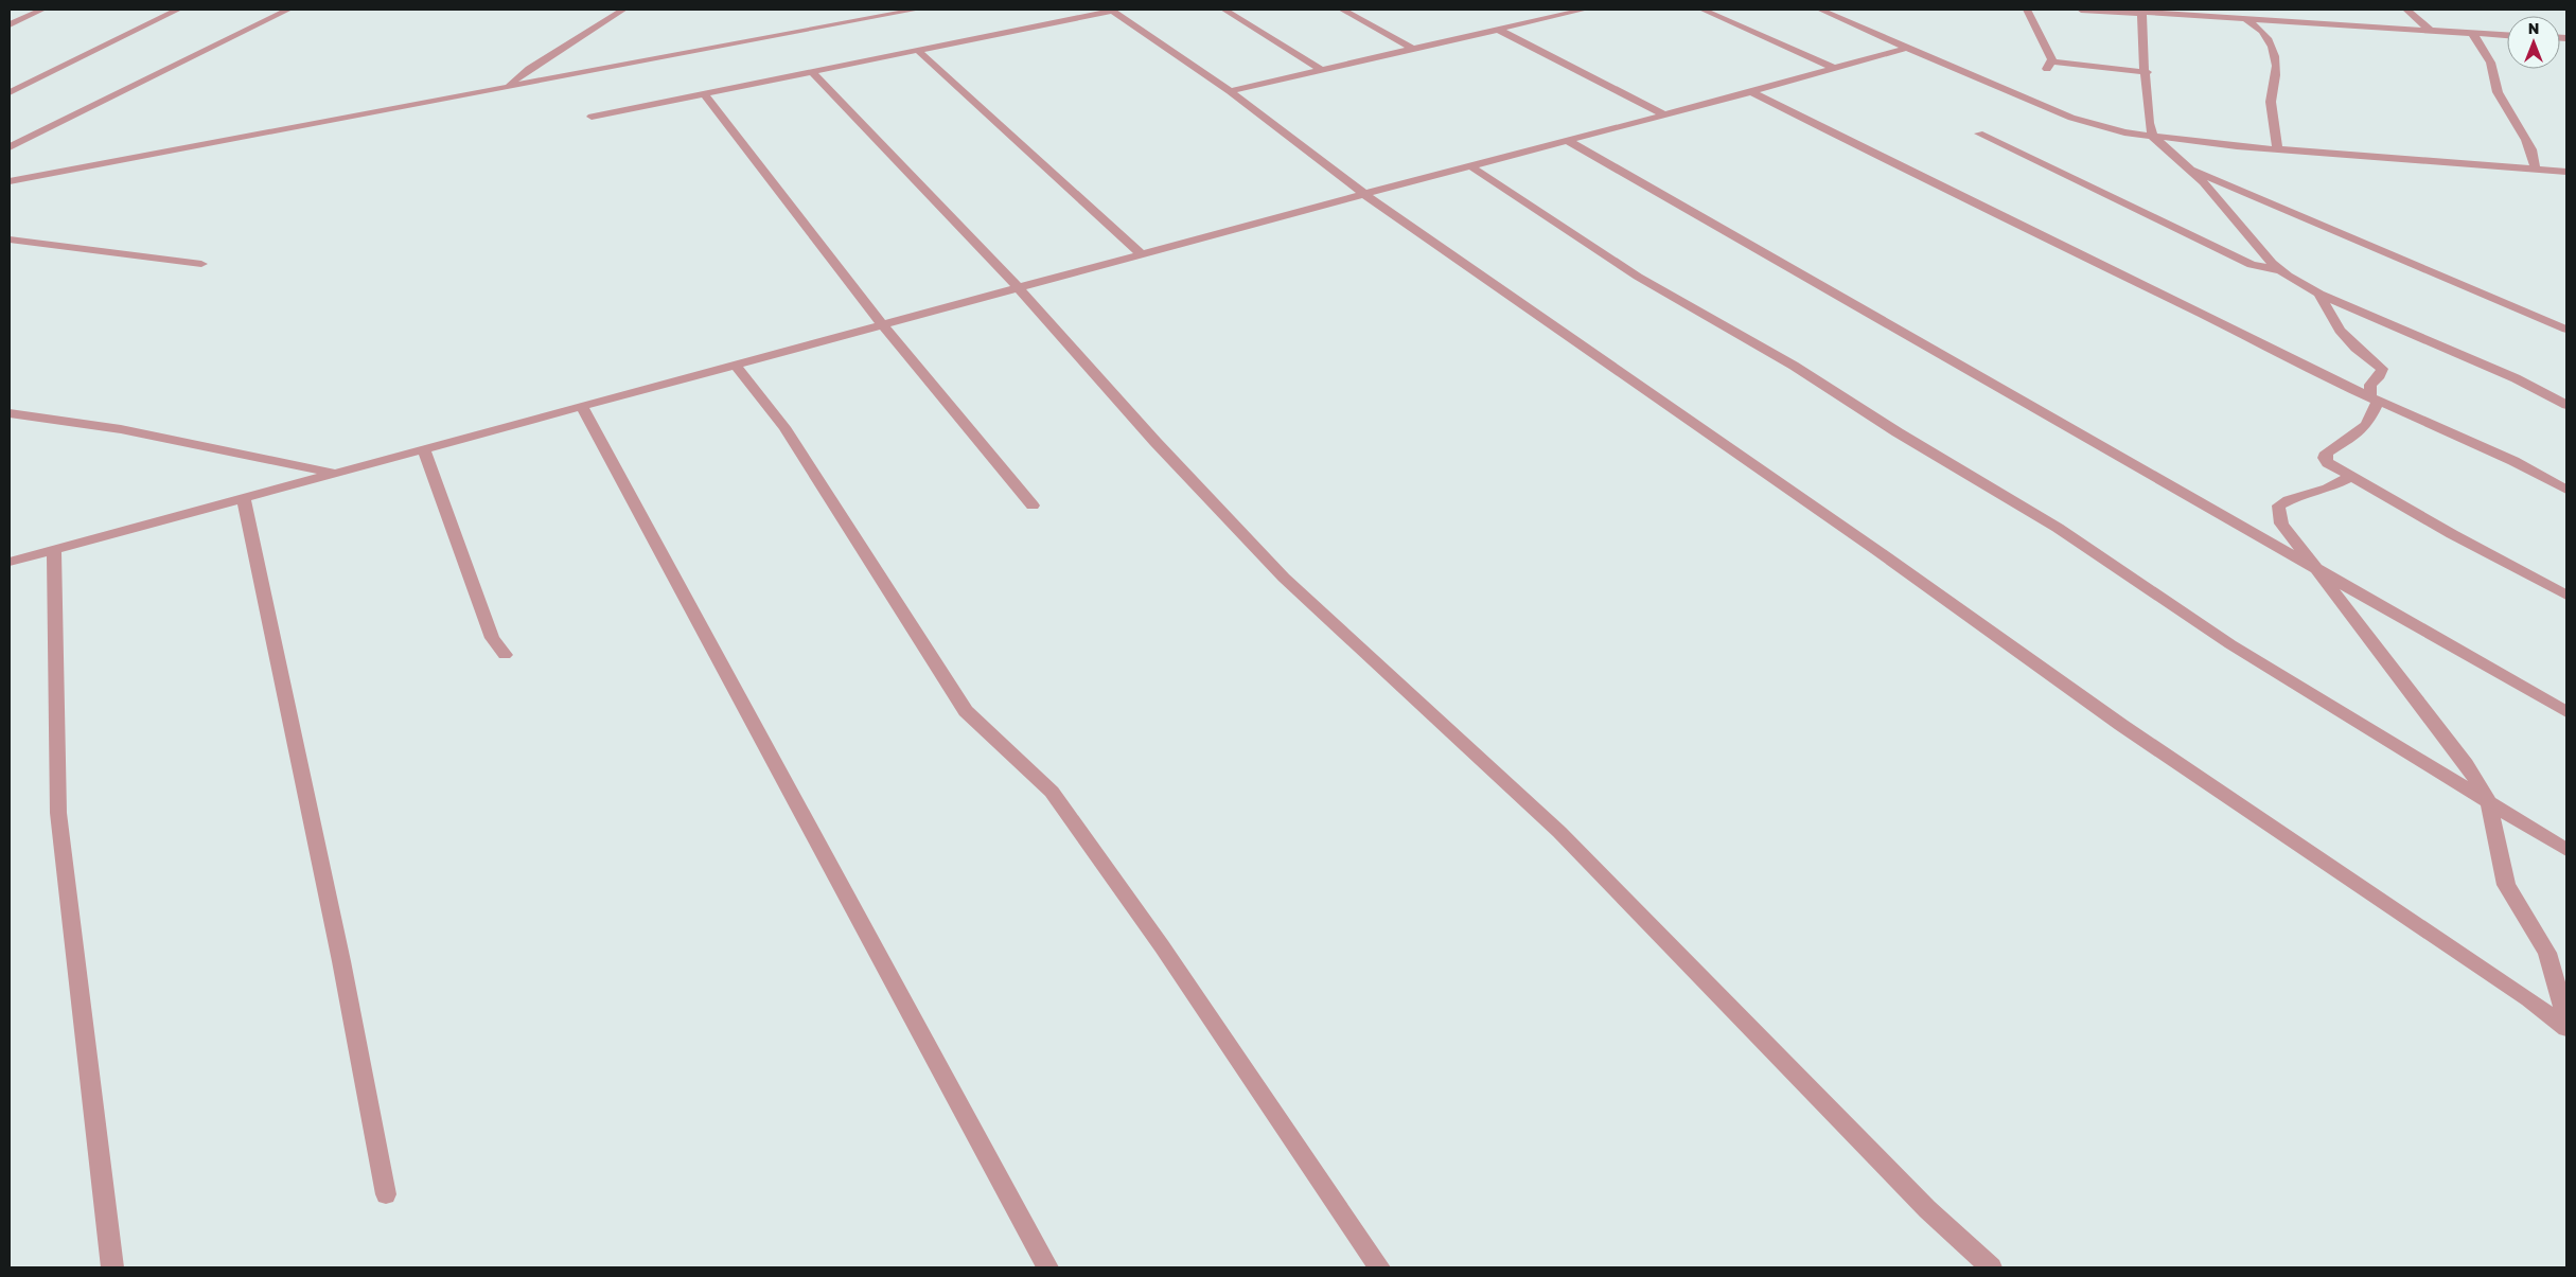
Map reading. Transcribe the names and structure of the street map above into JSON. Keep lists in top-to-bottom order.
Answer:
{
  "north": "top"
}
